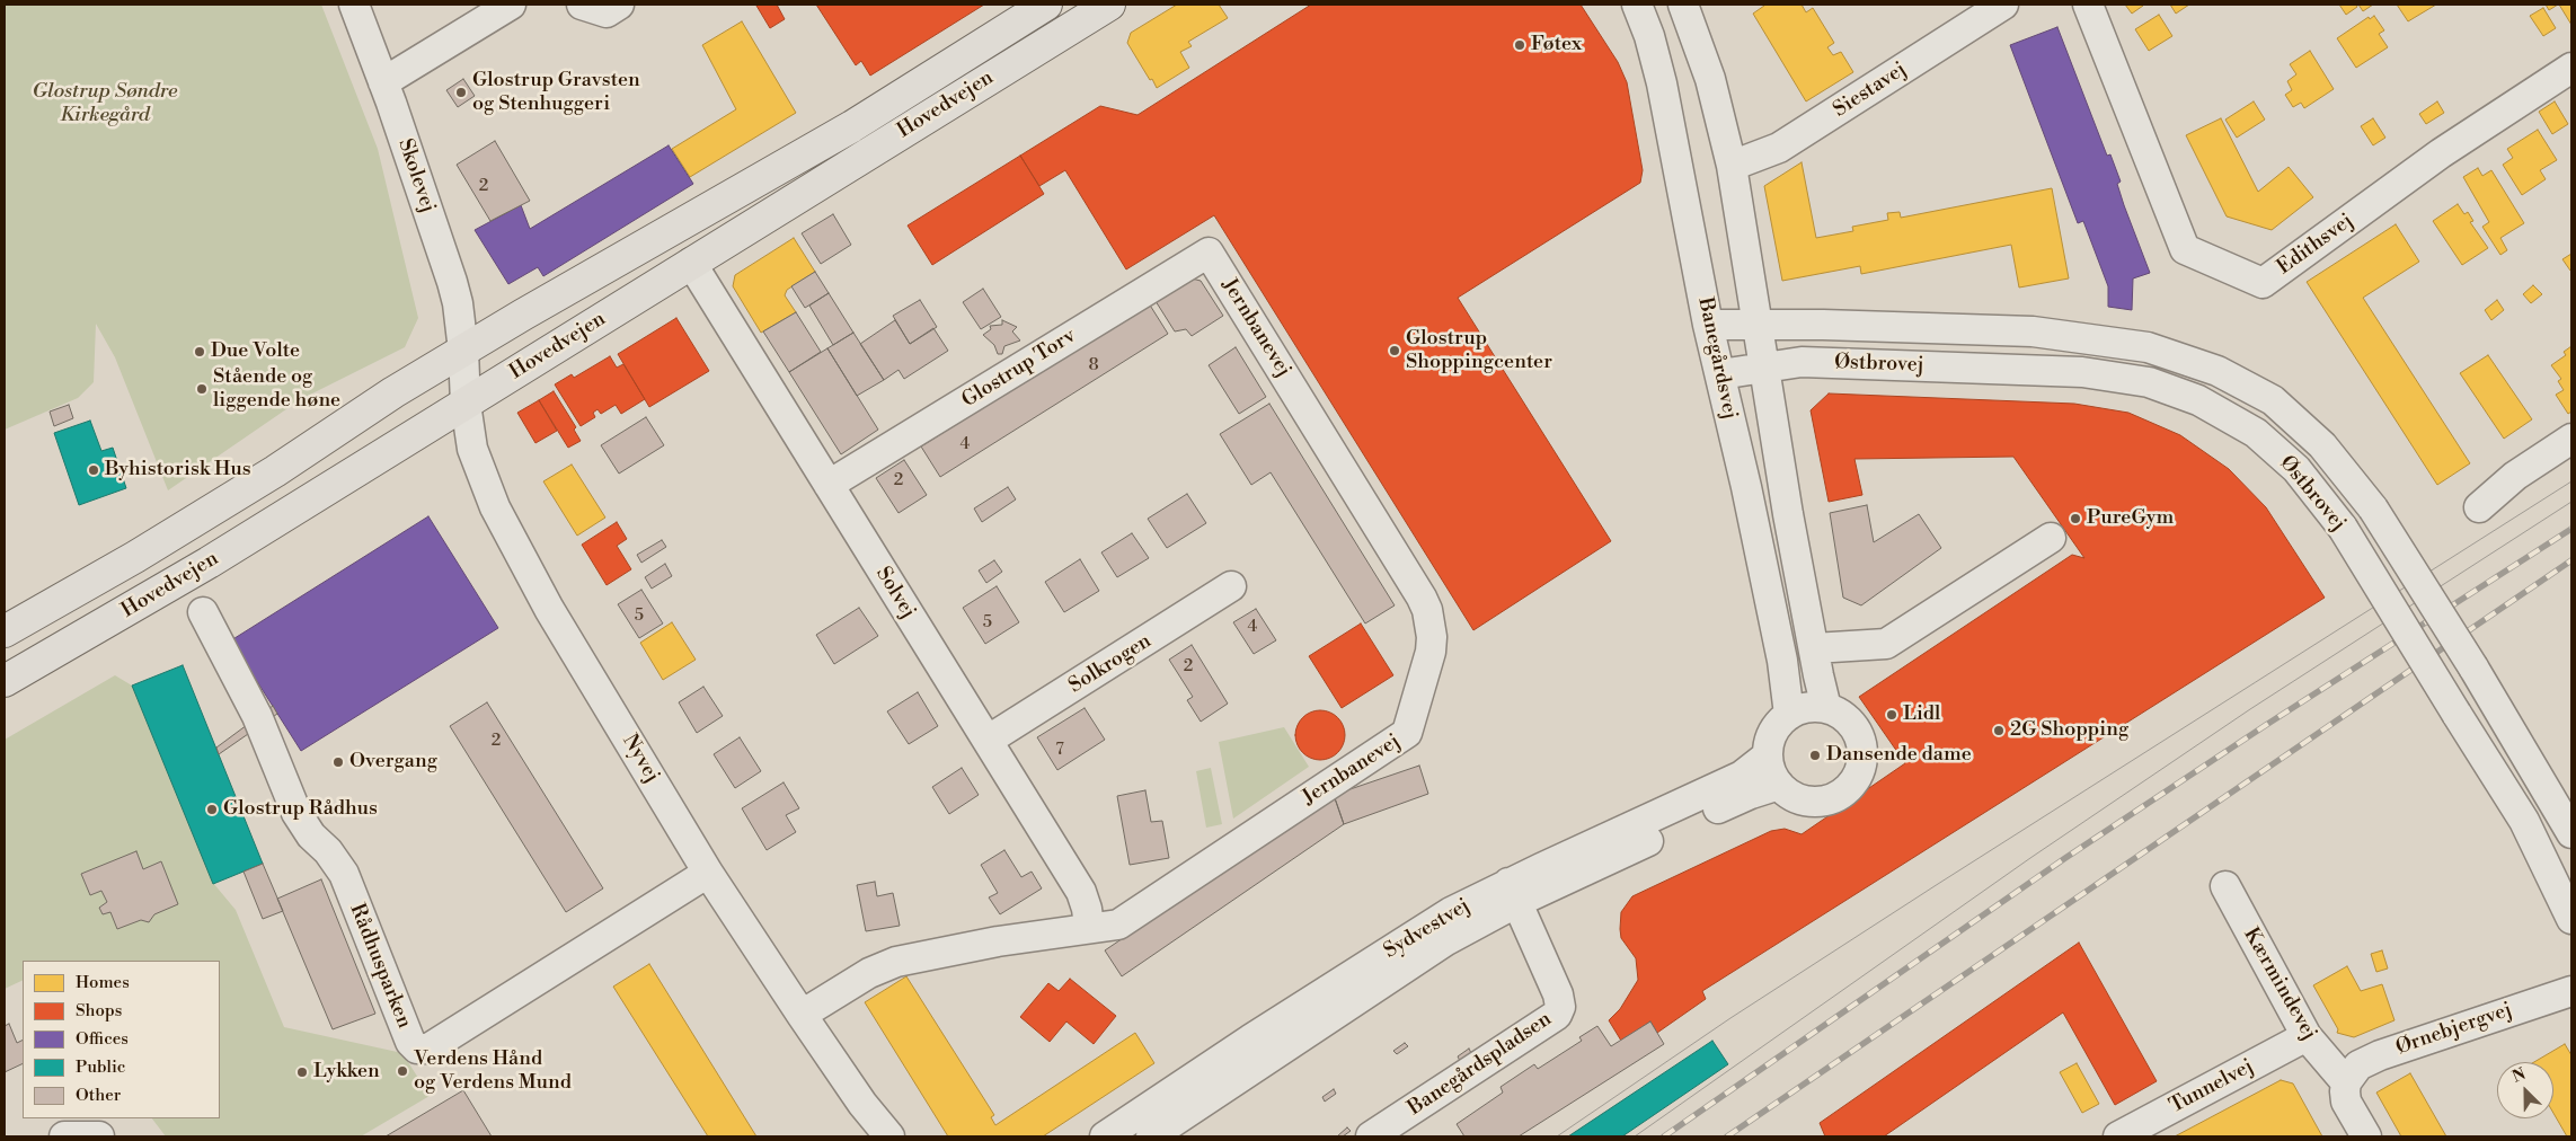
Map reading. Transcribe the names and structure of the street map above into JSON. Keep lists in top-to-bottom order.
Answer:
{
  "streets": {
    "main road": ["Hovedvejen"],
    "street": [
      "Siestavej",
      "Skolevej",
      "Edithsvej",
      "Jernbanevej",
      "Banegårdsvej",
      "Østbrovej",
      "Glostrup Torv",
      "Solvej",
      "Solkrogen",
      "Nyvej",
      "Sydvestvej",
      "Rådhusparken",
      "Kærmindevej",
      "Ørnebjergvej",
      "Banegårdspladsen",
      "Tunnelvej"
    ]
  },
  "crossings": [
    ["Hovedvejen", "Skolevej"],
    ["Hovedvejen", "Solvej"],
    ["Hovedvejen", "Nyvej"],
    ["Skolevej", "Nyvej"],
    ["Jernbanevej", "Glostrup Torv"],
    ["Jernbanevej", "Solvej"],
    ["Jernbanevej", "Nyvej"],
    ["Banegårdsvej", "Østbrovej"],
    ["Banegårdsvej", "Sydvestvej"],
    ["Glostrup Torv", "Solvej"],
    ["Solvej", "Solkrogen"],
    ["Nyvej", "Rådhusparken"],
    ["Sydvestvej", "Banegårdspladsen"],
    ["Kærmindevej", "Ørnebjergvej"],
    ["Kærmindevej", "Tunnelvej"]
  ],
  "parks": ["Glostrup Søndre Kirkegård"],
  "places": [
    "Føtex",
    "Glostrup Gravsten og Stenhuggeri",
    "Glostrup Shoppingcenter",
    "Due Volte",
    "Stående og liggende høne",
    "Byhistorisk Hus",
    "PureGym",
    "Lidl",
    "2G Shopping",
    "Dansende dame",
    "Overgang",
    "Glostrup Rådhus",
    "Verdens Hånd og Verdens Mund",
    "Lykken"
  ],
  "house_numbers": [
    "2",
    "8",
    "4",
    "2",
    "5",
    "5",
    "4",
    "2",
    "2",
    "7"
  ],
  "legend": [
    "Homes",
    "Shops",
    "Offices",
    "Public",
    "Other"
  ],
  "north": "top left"
}
